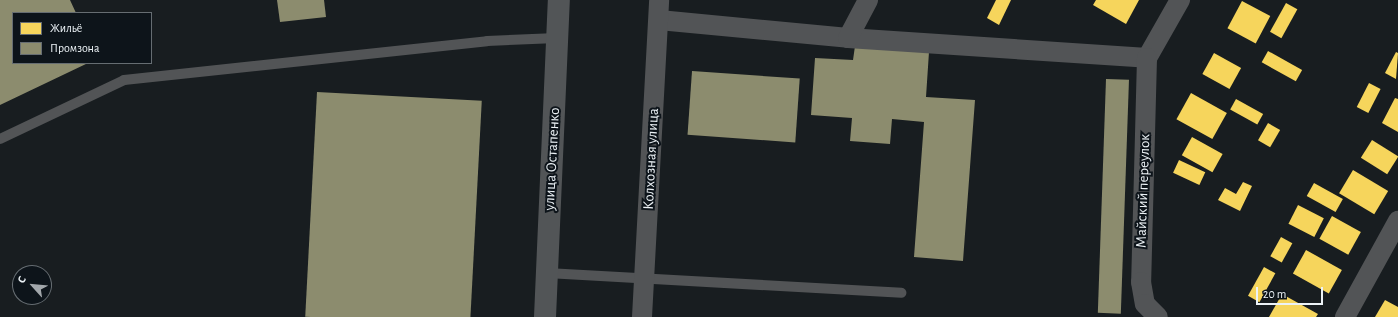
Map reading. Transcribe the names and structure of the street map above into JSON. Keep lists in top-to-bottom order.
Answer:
{
  "streets": {
    "main road": ["улица Остапенко"],
    "street": ["Колхозная улица", "Майский переулок"]
  },
  "legend": ["Жильё", "Промзона"],
  "scale_bar": "20 m",
  "north": "top left"
}
